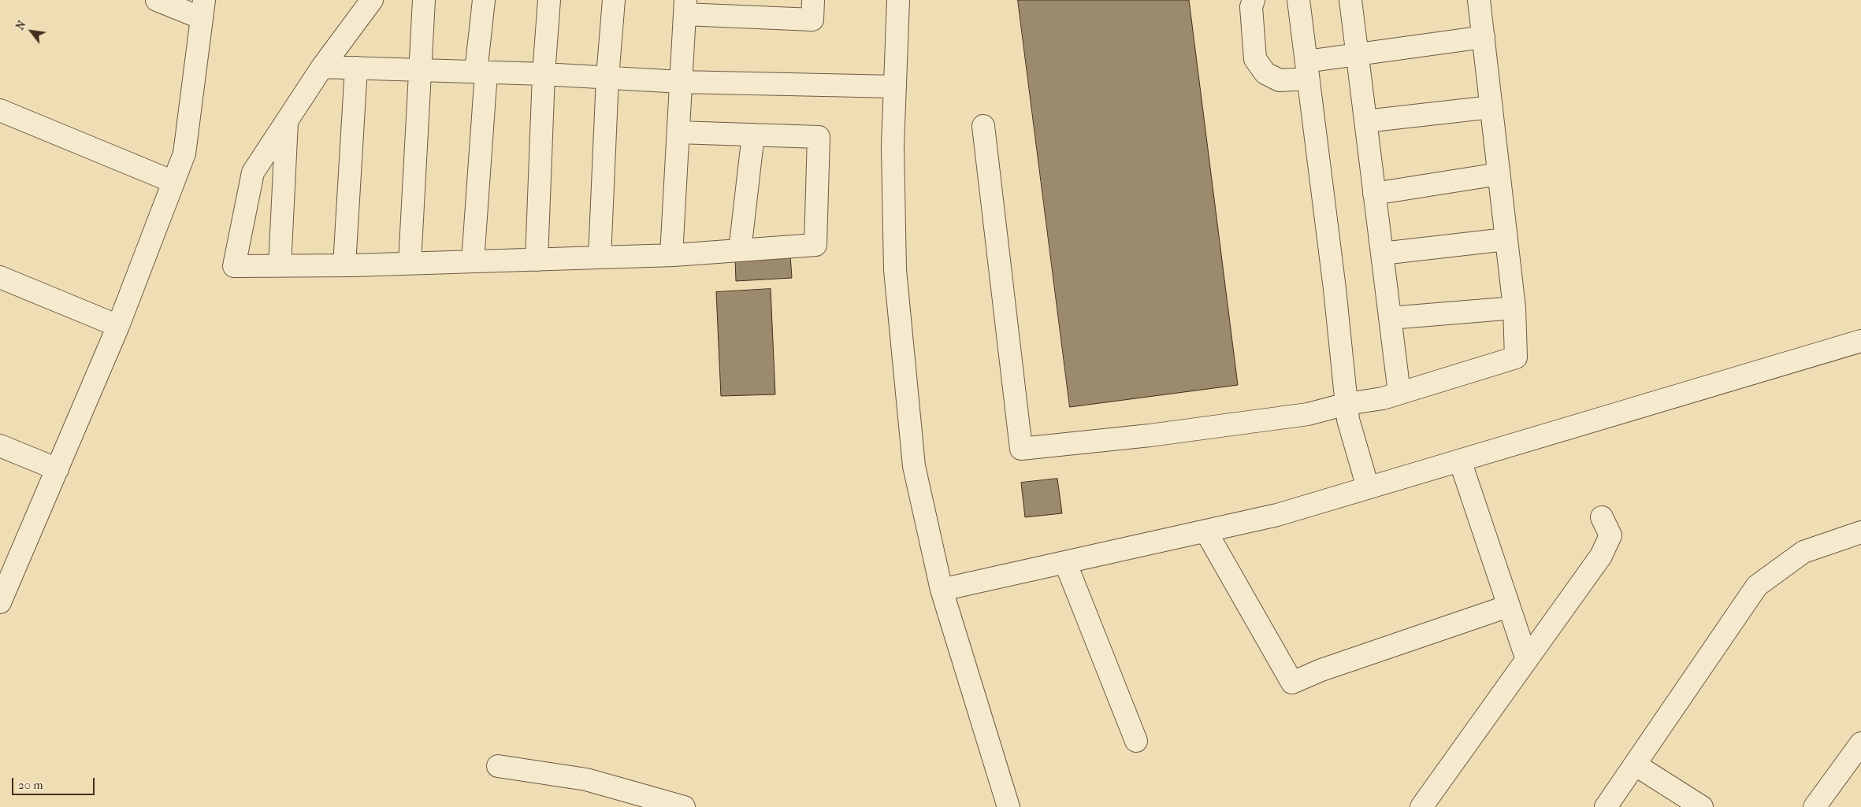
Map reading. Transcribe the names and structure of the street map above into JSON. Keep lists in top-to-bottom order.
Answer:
{
  "scale_bar": "20 m",
  "north": "top left"
}
